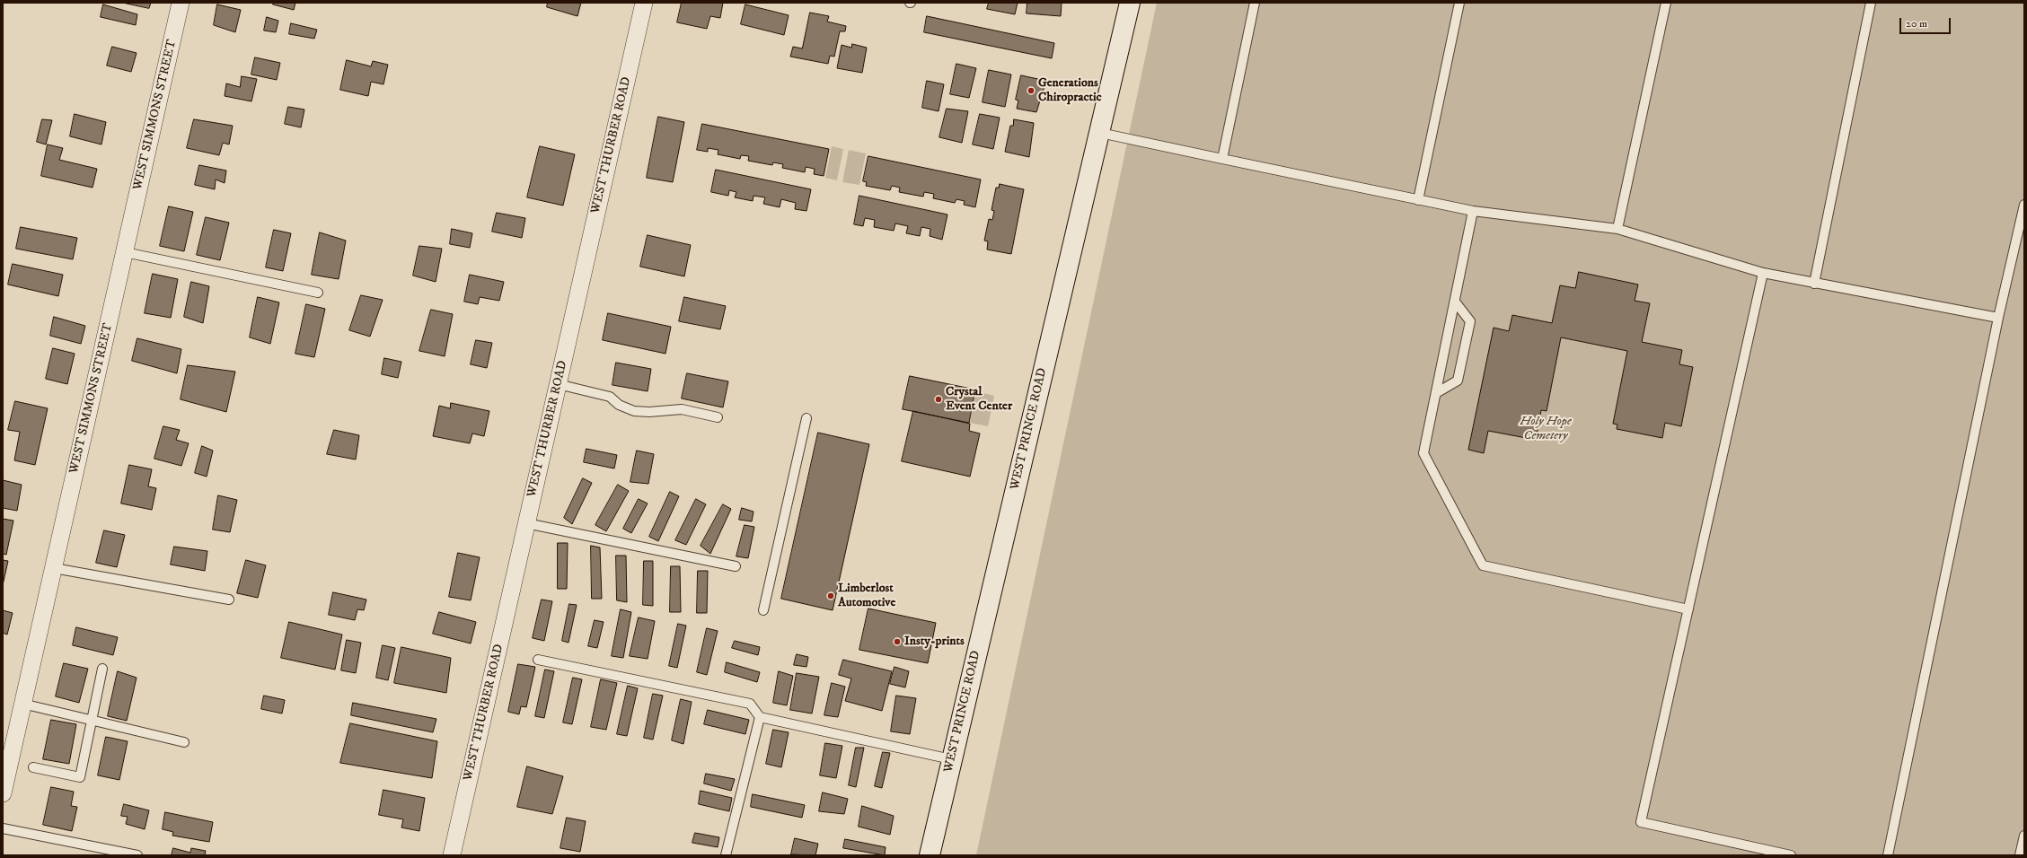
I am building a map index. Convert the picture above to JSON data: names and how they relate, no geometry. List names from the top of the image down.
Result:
{
  "streets": {
    "main road": ["WEST PRINCE ROAD"],
    "street": ["WEST SIMMONS STREET", "WEST THURBER ROAD"]
  },
  "parks": ["Holy Hope Cemetery"],
  "places": [
    "Generations Chiropractic",
    "Crystal Event Center",
    "Limberlost Automotive",
    "Insty-prints"
  ],
  "scale_bar": "20 m"
}
